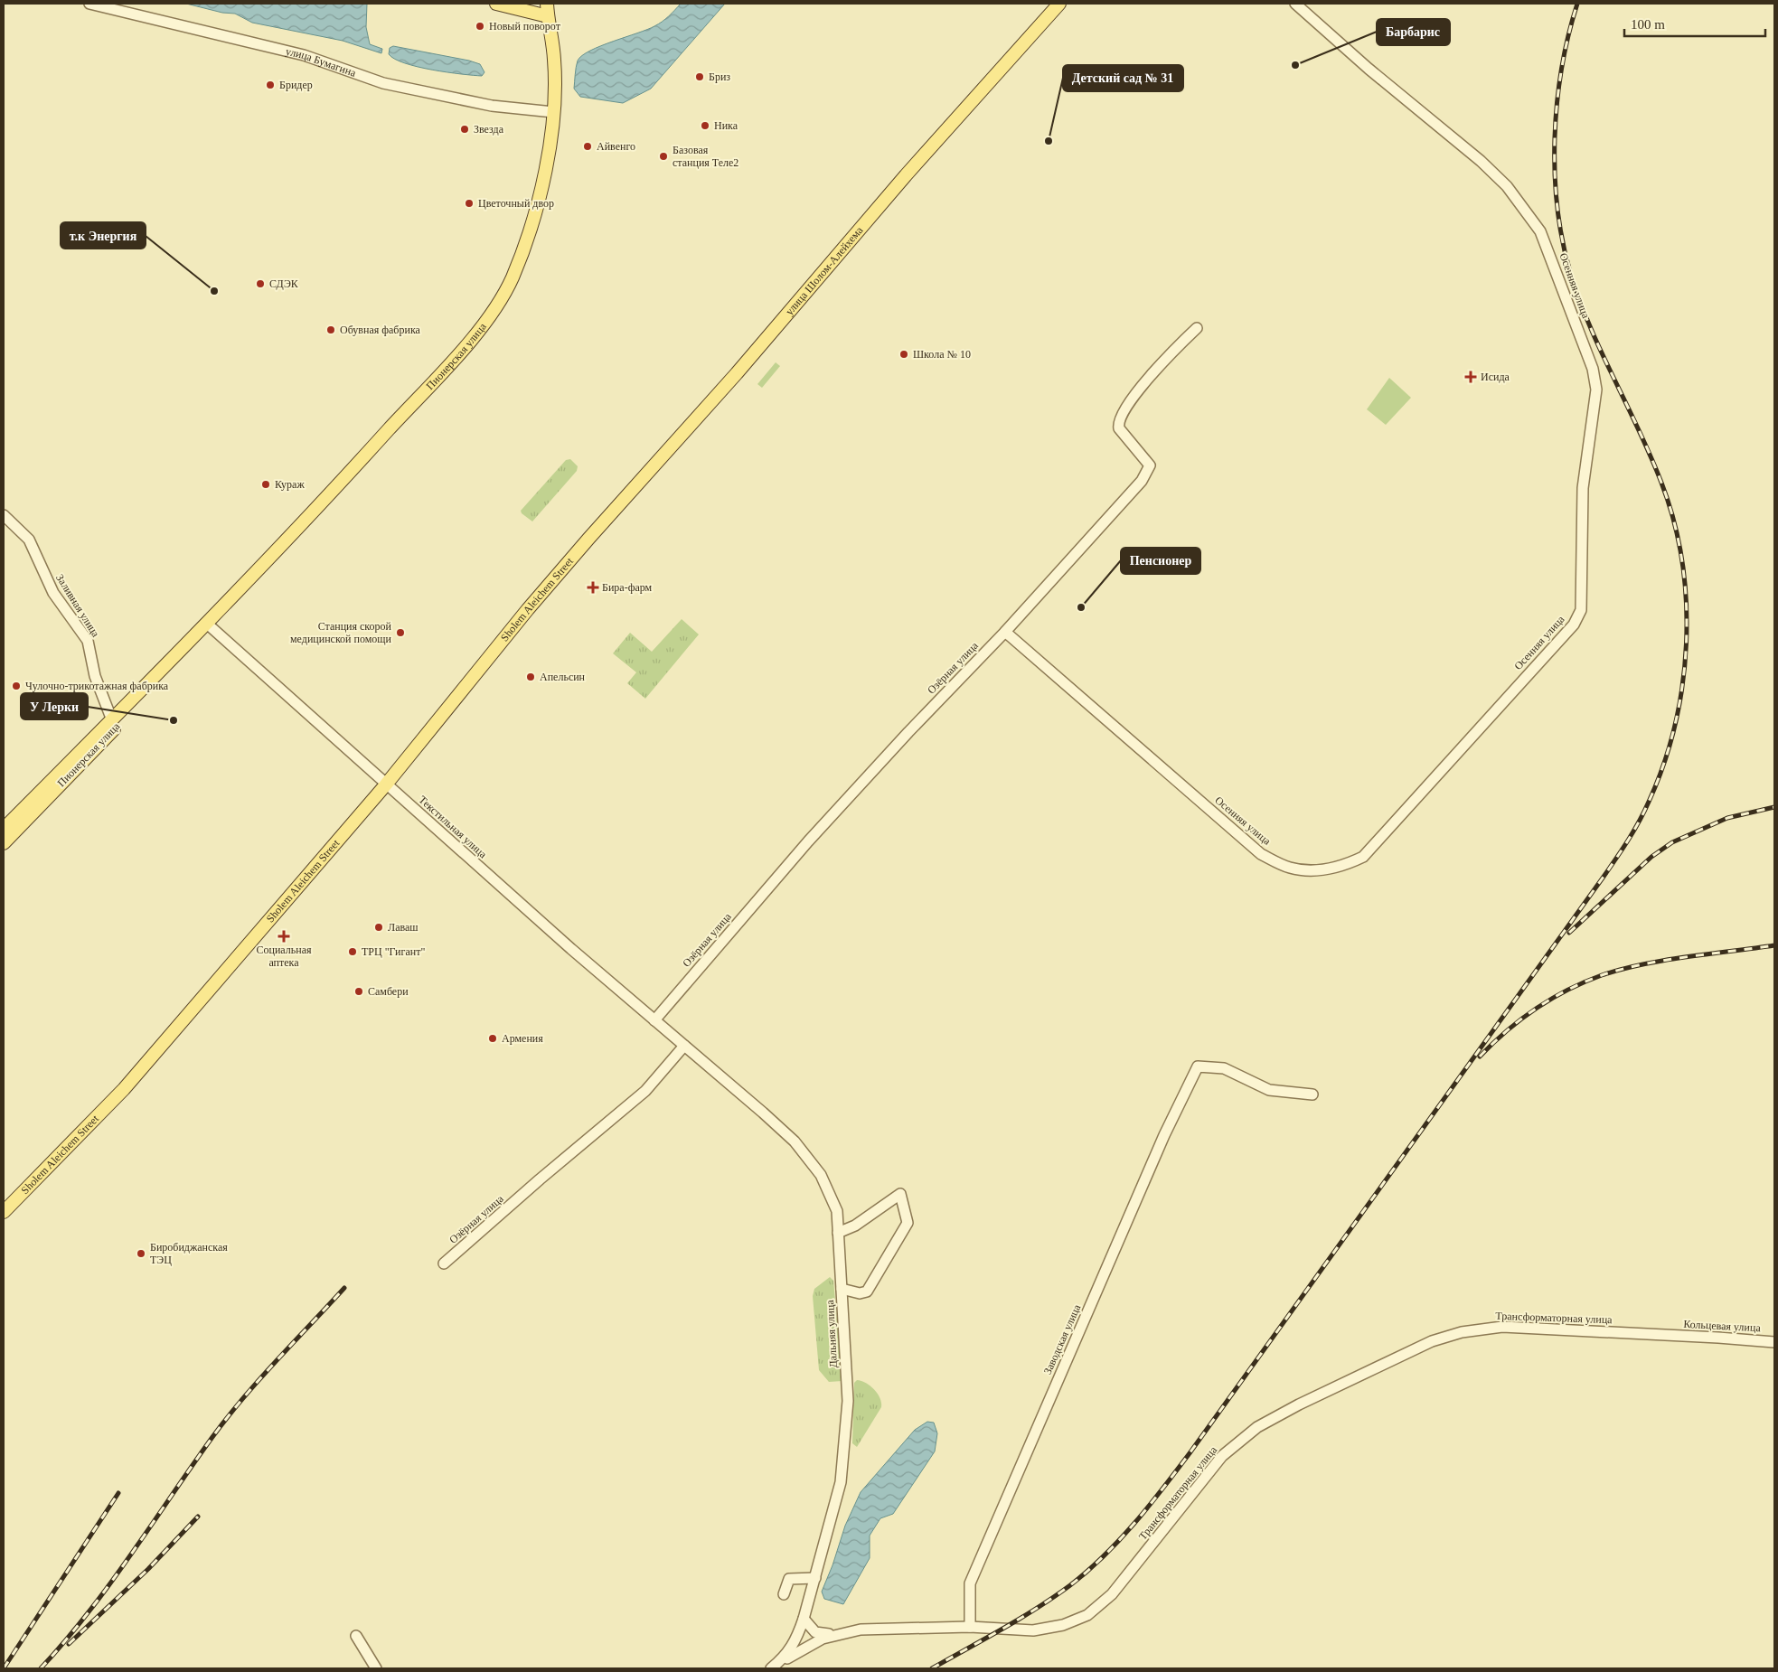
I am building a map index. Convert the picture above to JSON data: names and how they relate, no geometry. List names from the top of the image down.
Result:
{
  "streets": {
    "main road": ["Пионерская улица", "Sholem Aleichem Street"],
    "street": [
      "улица Бумагина",
      "Осенняя улица",
      "Заливная улица",
      "Озёрная улица",
      "Текстильная улица",
      "Трансформаторная улица",
      "Кольцевая улица",
      "Дальняя улица",
      "Заводская улица"
    ]
  },
  "crossings": [
    ["улица Бумагина", "Пионерская улица"],
    ["Осенняя улица", "Озёрная улица"],
    ["Пионерская улица", "Заливная улица"],
    ["Пионерская улица", "Текстильная улица"],
    ["Sholem Aleichem Street", "Текстильная улица"],
    ["Озёрная улица", "Текстильная улица"],
    ["Озёрная улица", "Дальняя улица"],
    ["Текстильная улица", "Дальняя улица"],
    ["Трансформаторная улица", "Кольцевая улица"],
    ["Трансформаторная улица", "Дальняя улица"],
    ["Трансформаторная улица", "Заводская улица"]
  ],
  "places": {
    "other": [
      "Новый поворот",
      "Барбарис",
      "Бриз",
      "Бридер",
      "Ника",
      "Звезда",
      "Детский сад № 31",
      "Айвенго",
      "Базовая станция Теле2",
      "Цветочный двор",
      "СДЭК",
      "т.к Энергия",
      "Обувная фабрика",
      "Школа № 10",
      "Кураж",
      "Пенсионер",
      "Станция скорой медицинской помощи",
      "Апельсин",
      "Чулочно-трикотажная фабрика",
      "У Лерки",
      "Лаваш",
      "ТРЦ \"Гигант\"",
      "Самбери",
      "Армения",
      "Биробиджанская ТЭЦ"
    ],
    "health": ["Исида", "Бира-фарм", "Социальная аптека"]
  },
  "scale_bar": "100 m"
}
